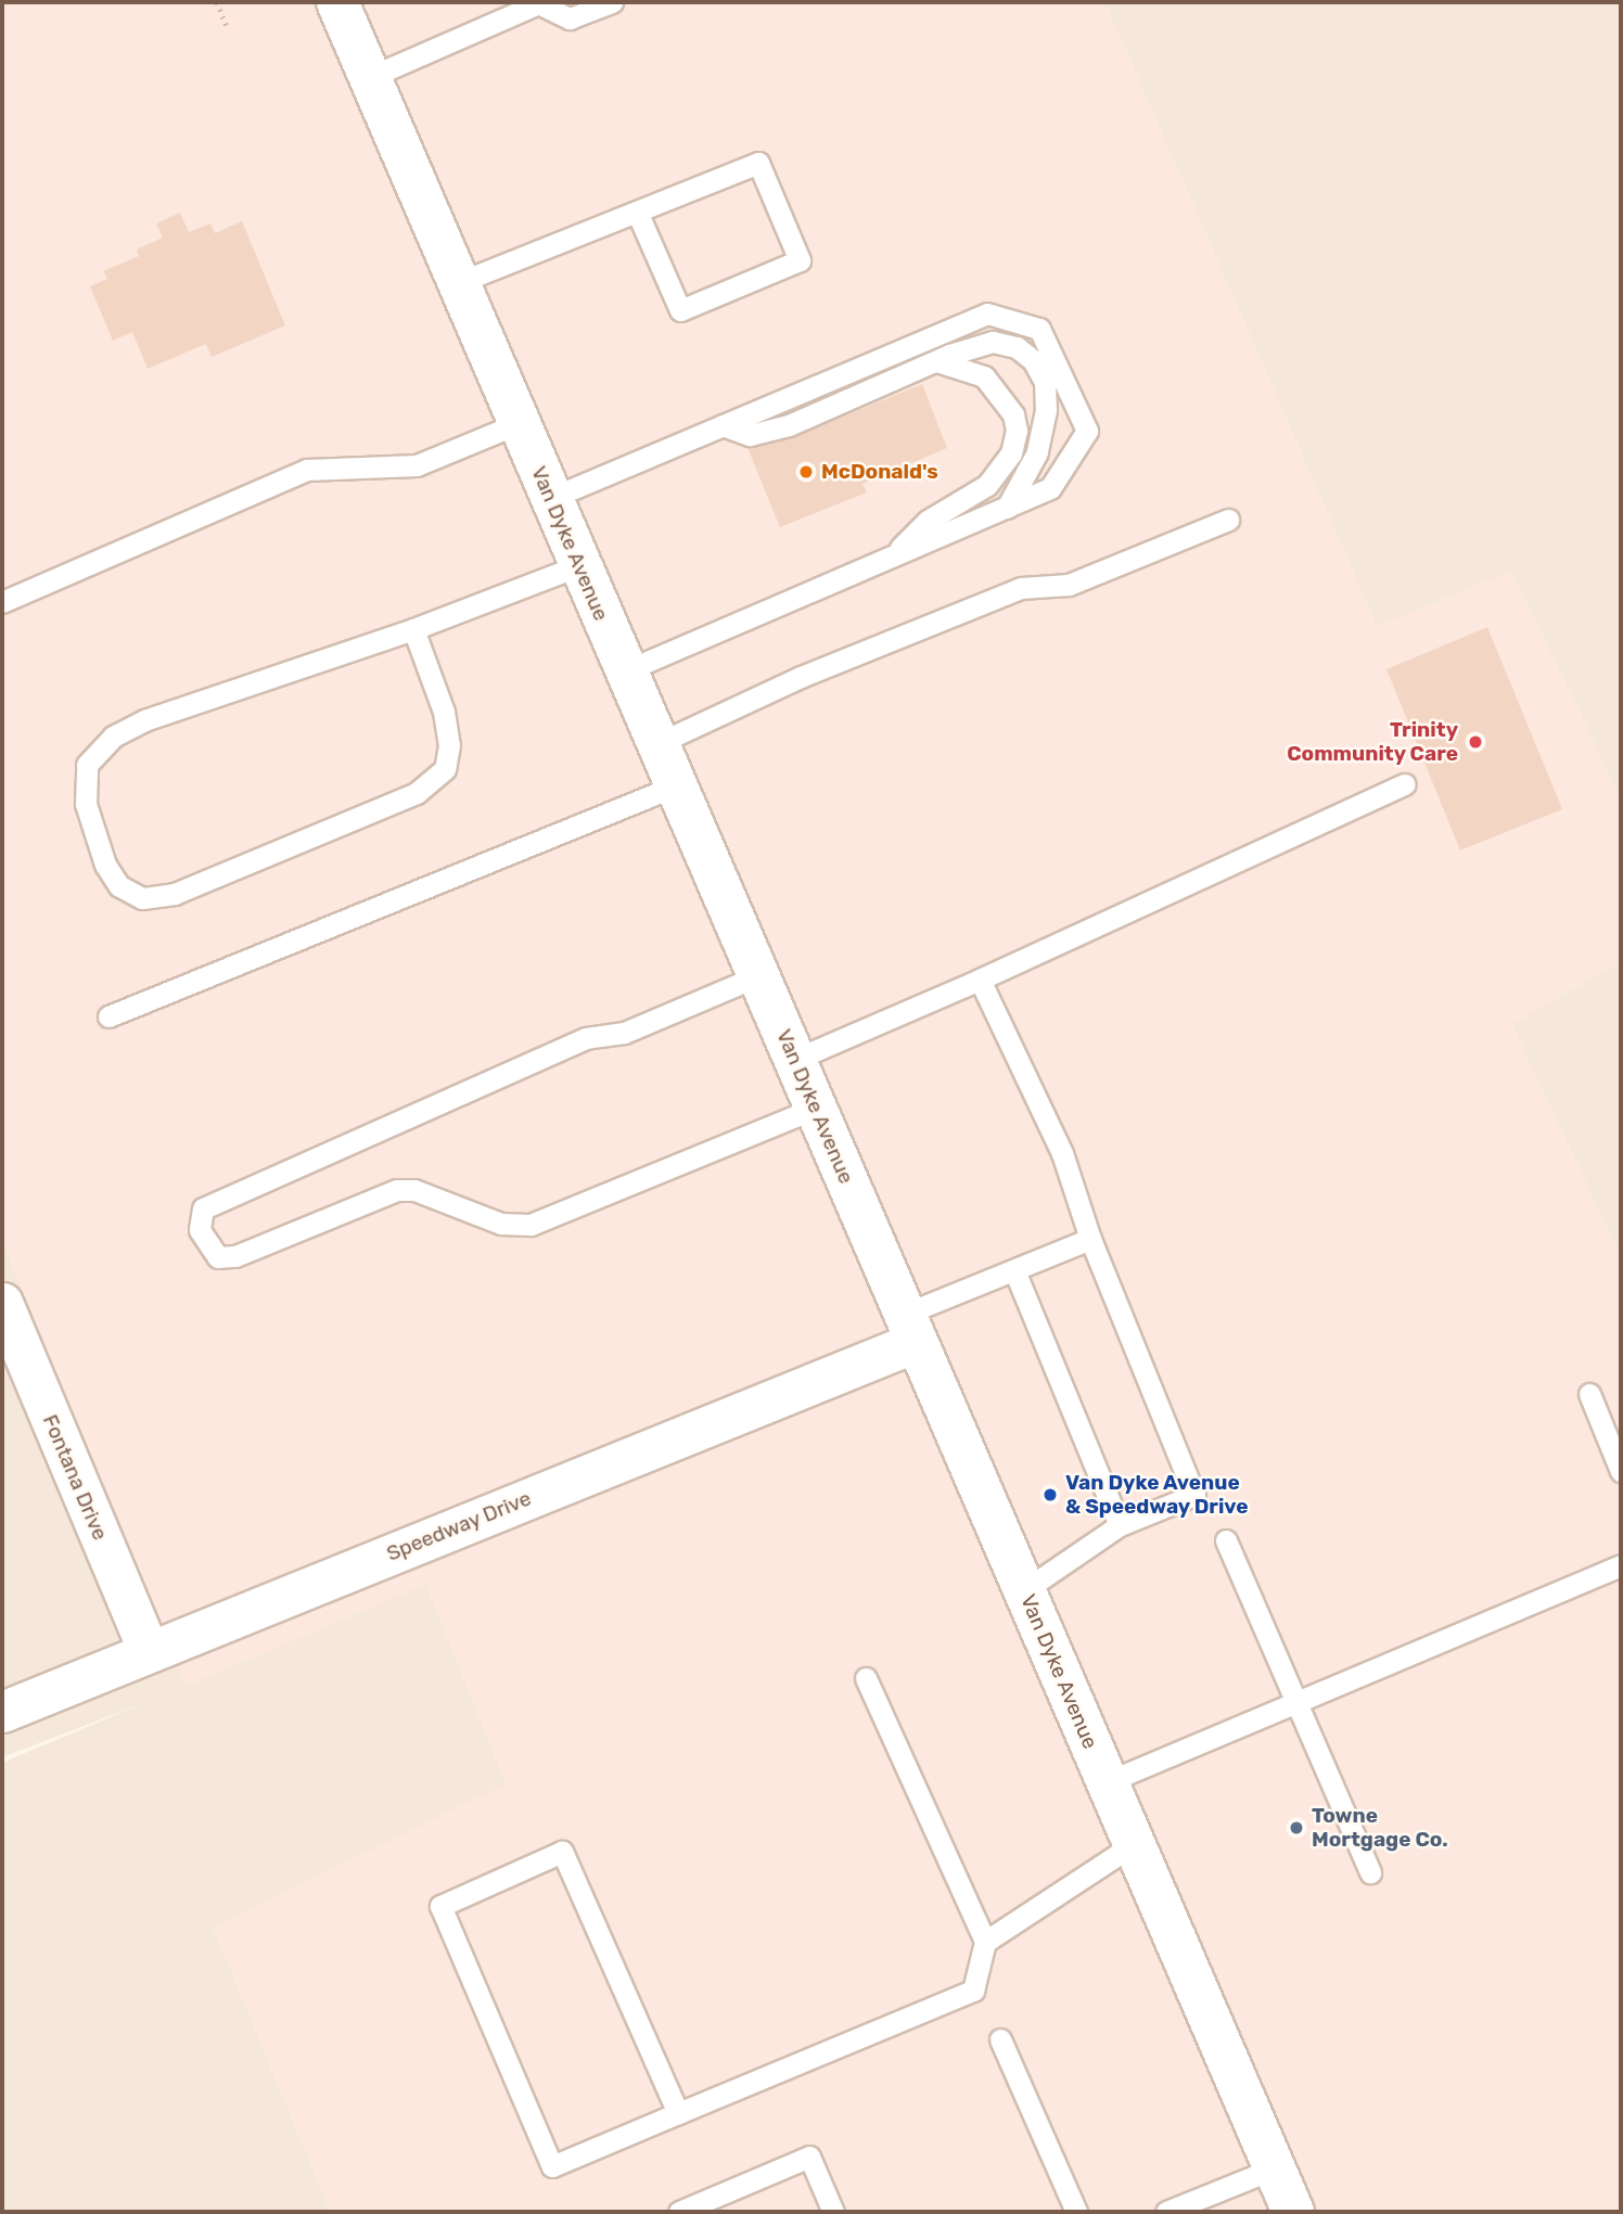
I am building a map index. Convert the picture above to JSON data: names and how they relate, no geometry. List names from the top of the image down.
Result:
{
  "streets": {
    "main road": ["Van Dyke Avenue"],
    "street": ["Fontana Drive", "Speedway Drive"]
  },
  "crossings": [
    ["Van Dyke Avenue", "Speedway Drive"],
    ["Fontana Drive", "Speedway Drive"]
  ],
  "places": [
    "McDonald's",
    "Trinity Community Care",
    "Van Dyke Avenue & Speedway Drive",
    "Towne Mortgage Co."
  ]
}
